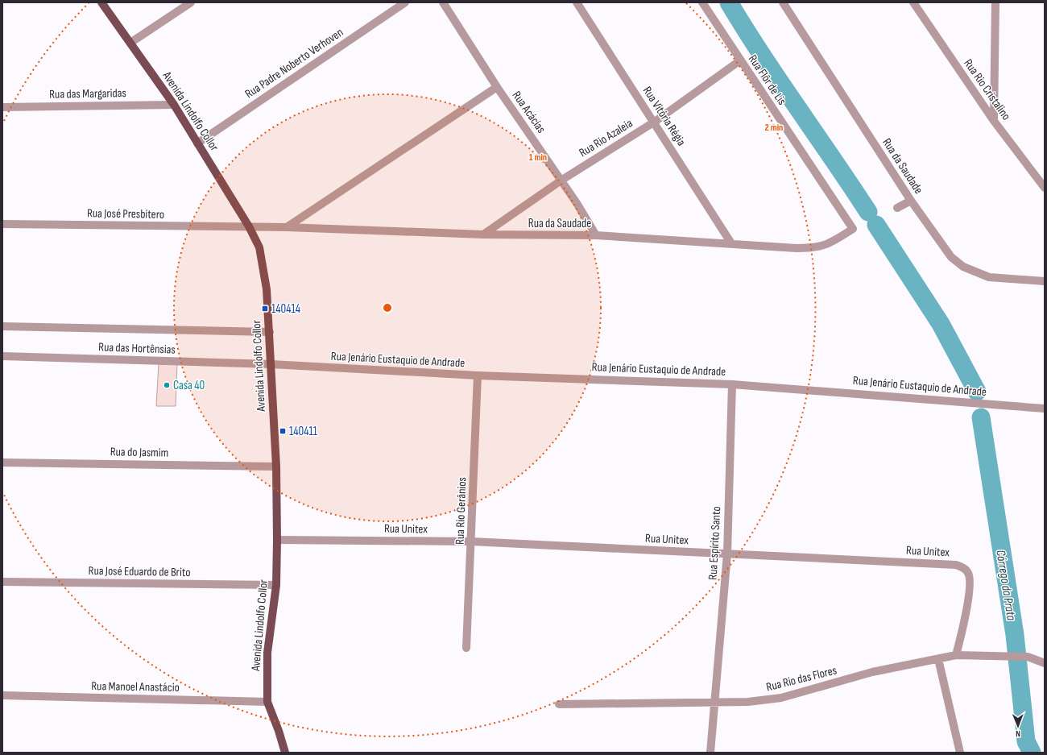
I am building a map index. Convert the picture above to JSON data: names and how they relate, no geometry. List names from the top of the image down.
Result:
{
  "streets": {
    "main road": ["Avenida Lindolfo Collor"],
    "street": [
      "Rua Padre Noberto Verhoven",
      "Rua Flôr de Lis",
      "Rua Rio Cristalino",
      "Rua das Margaridas",
      "Rua Acácias",
      "Rua Vitória Régia",
      "Rua Rio Azaleia",
      "Rua da Saudade",
      "Rua José Presbítero",
      "Rua das Hortênsias",
      "Rua Jenário Eustaquio de Andrade",
      "Rua do Jasmim",
      "Rua Rio Gerânios",
      "Rua Unitex",
      "Rua Espírito Santo",
      "Rua José Eduardo de Brito",
      "Rua Rio das Flores",
      "Rua Manoel Anastácio"
    ]
  },
  "crossings": [
    ["Rua Padre Noberto Verhoven", "Avenida Lindolfo Collor"],
    ["Rua Flôr de Lis", "Rua Rio Azaleia"],
    ["Rua Flôr de Lis", "Rua da Saudade"],
    ["Rua das Margaridas", "Avenida Lindolfo Collor"],
    ["Avenida Lindolfo Collor", "Rua da Saudade"],
    ["Avenida Lindolfo Collor", "Rua José Presbítero"],
    ["Avenida Lindolfo Collor", "Rua das Hortênsias"],
    ["Avenida Lindolfo Collor", "Rua Jenário Eustaquio de Andrade"],
    ["Avenida Lindolfo Collor", "Rua do Jasmim"],
    ["Avenida Lindolfo Collor", "Rua Unitex"],
    ["Avenida Lindolfo Collor", "Rua José Eduardo de Brito"],
    ["Avenida Lindolfo Collor", "Rua Manoel Anastácio"],
    ["Rua Acácias", "Rua Rio Azaleia"],
    ["Rua Acácias", "Rua da Saudade"],
    ["Rua Vitória Régia", "Rua Rio Azaleia"],
    ["Rua Vitória Régia", "Rua da Saudade"],
    ["Rua Rio Azaleia", "Rua da Saudade"],
    ["Rua da Saudade", "Rua José Presbítero"],
    ["Rua das Hortênsias", "Rua Jenário Eustaquio de Andrade"],
    ["Rua Jenário Eustaquio de Andrade", "Rua Rio Gerânios"],
    ["Rua Jenário Eustaquio de Andrade", "Rua Espírito Santo"],
    ["Rua Rio Gerânios", "Rua Unitex"],
    ["Rua Unitex", "Rua Espírito Santo"],
    ["Rua Unitex", "Rua Rio das Flores"],
    ["Rua Espírito Santo", "Rua Rio das Flores"]
  ],
  "water": ["Córrego da Prata"],
  "places": {
    "transit": ["140414", "140411"],
    "other": ["Casa 40"]
  },
  "north": "bottom",
  "rings": ["2 min", "1 min"]
}
